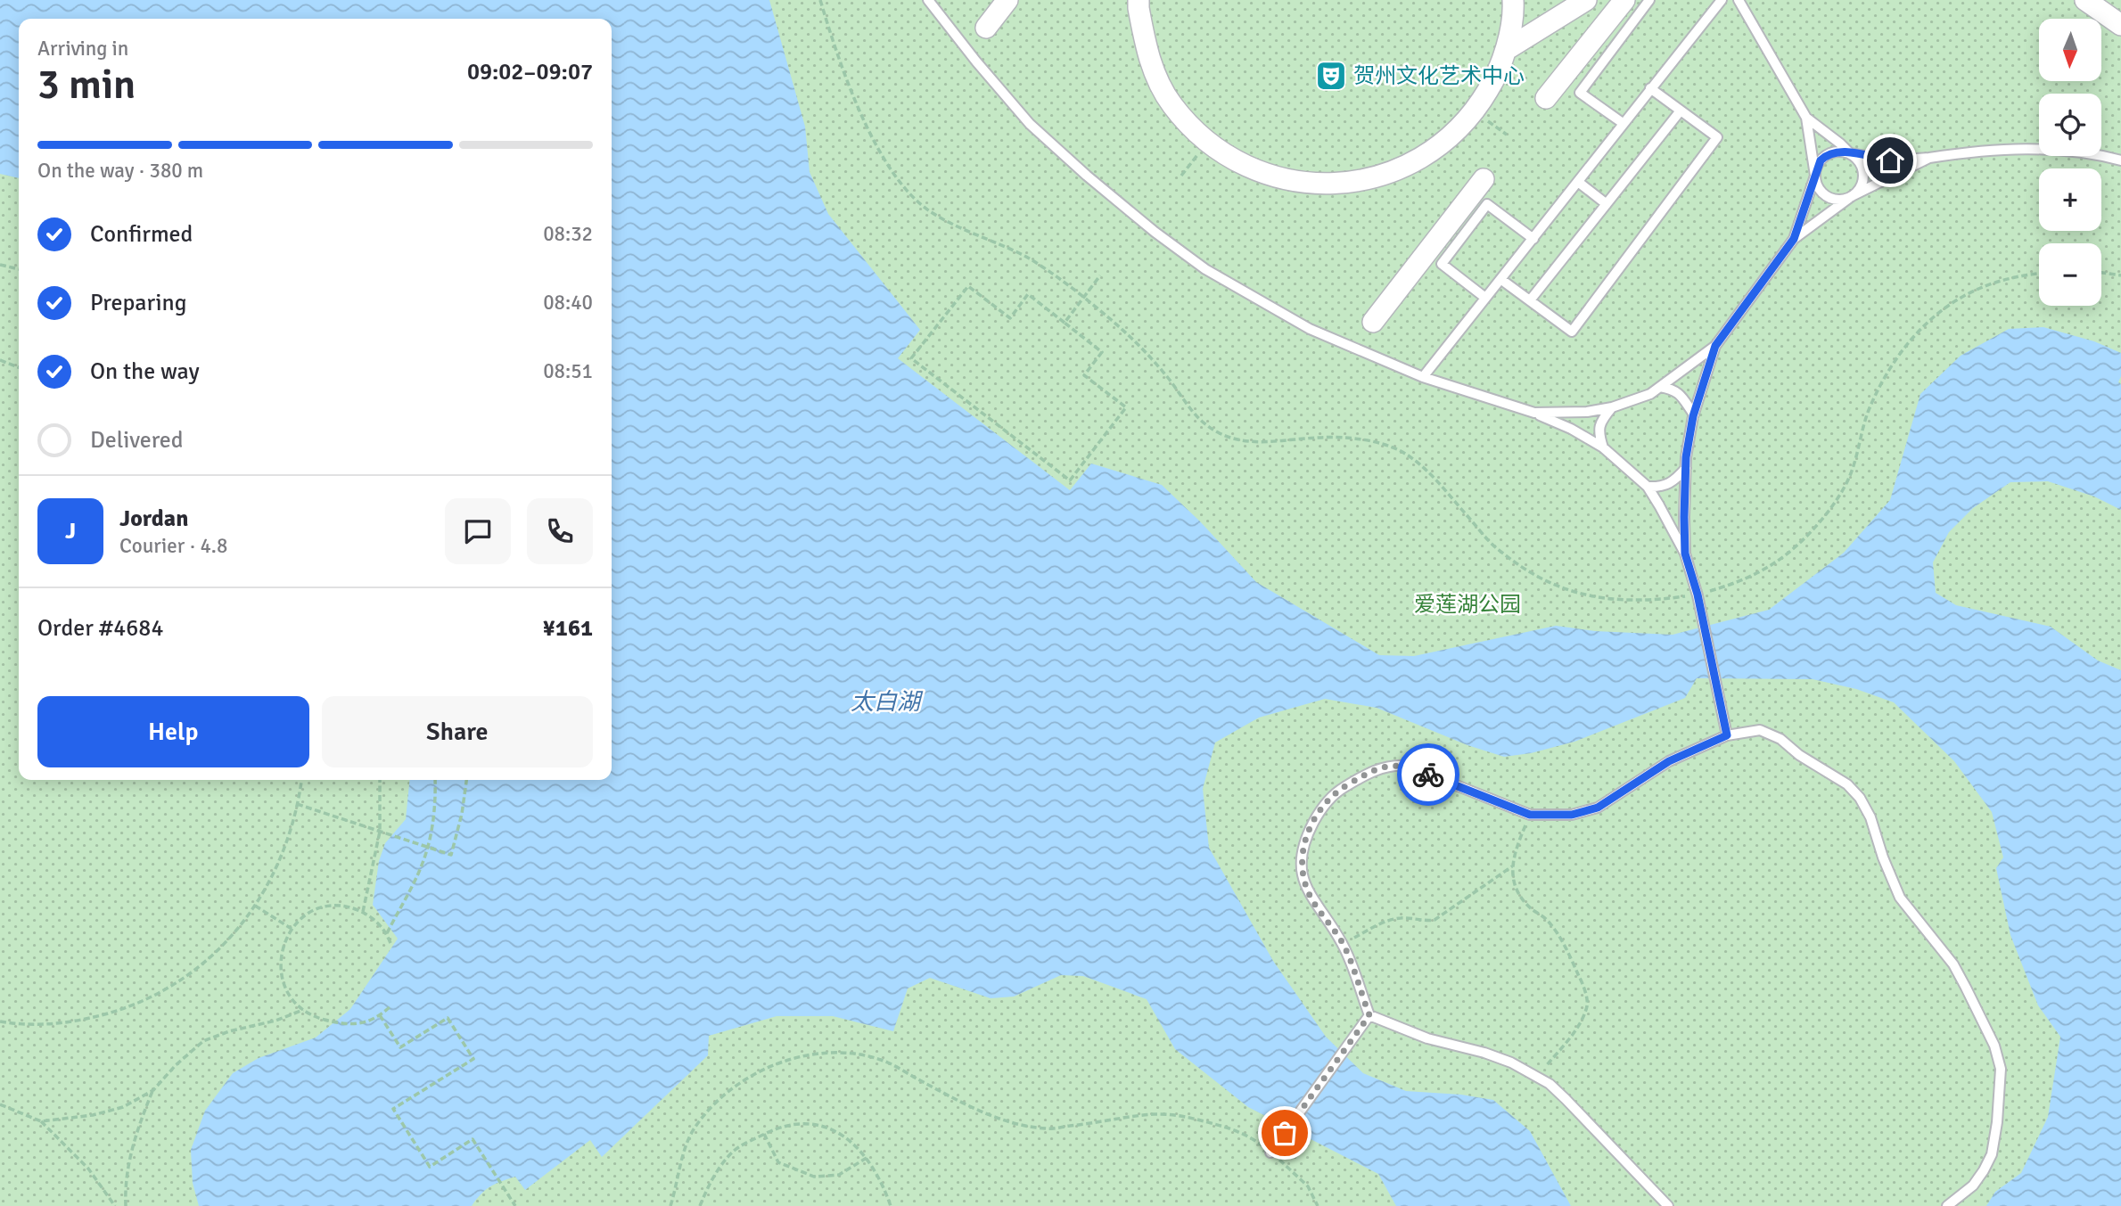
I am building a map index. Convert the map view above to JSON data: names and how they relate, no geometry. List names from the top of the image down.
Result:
{
  "water": ["太白湖"],
  "parks": ["爱莲湖公园"],
  "places": {
    "theatre": ["贺州文化艺术中心"]
  },
  "north": "bottom",
  "page": {
    "map_buttons": ["+", "−"],
    "heading": ["3 min", "Arriving in", "09:02–09:07"],
    "panel": [
      "Jordan",
      "Courier · 4.8",
      "Order #4684",
      "¥161"
    ],
    "bar": "On the way · 380 m",
    "list": [
      ["Confirmed", "08:32"],
      ["Preparing", "08:40"],
      ["On the way", "08:51"],
      "Delivered"
    ],
    "round": "J",
    "buttons": ["Help", "Share"]
  }
}
